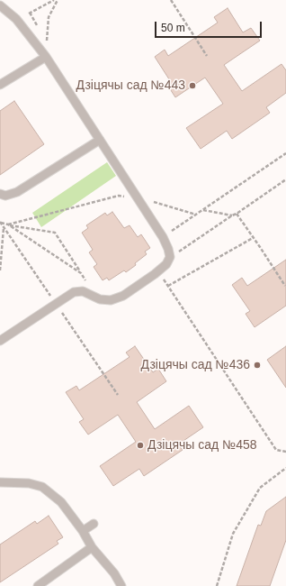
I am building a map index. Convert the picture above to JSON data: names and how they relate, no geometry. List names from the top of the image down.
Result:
{
  "places": ["Дзіцячы сад №443", "Дзіцячы сад №436", "Дзіцячы сад №458"],
  "scale_bar": "50 m"
}
